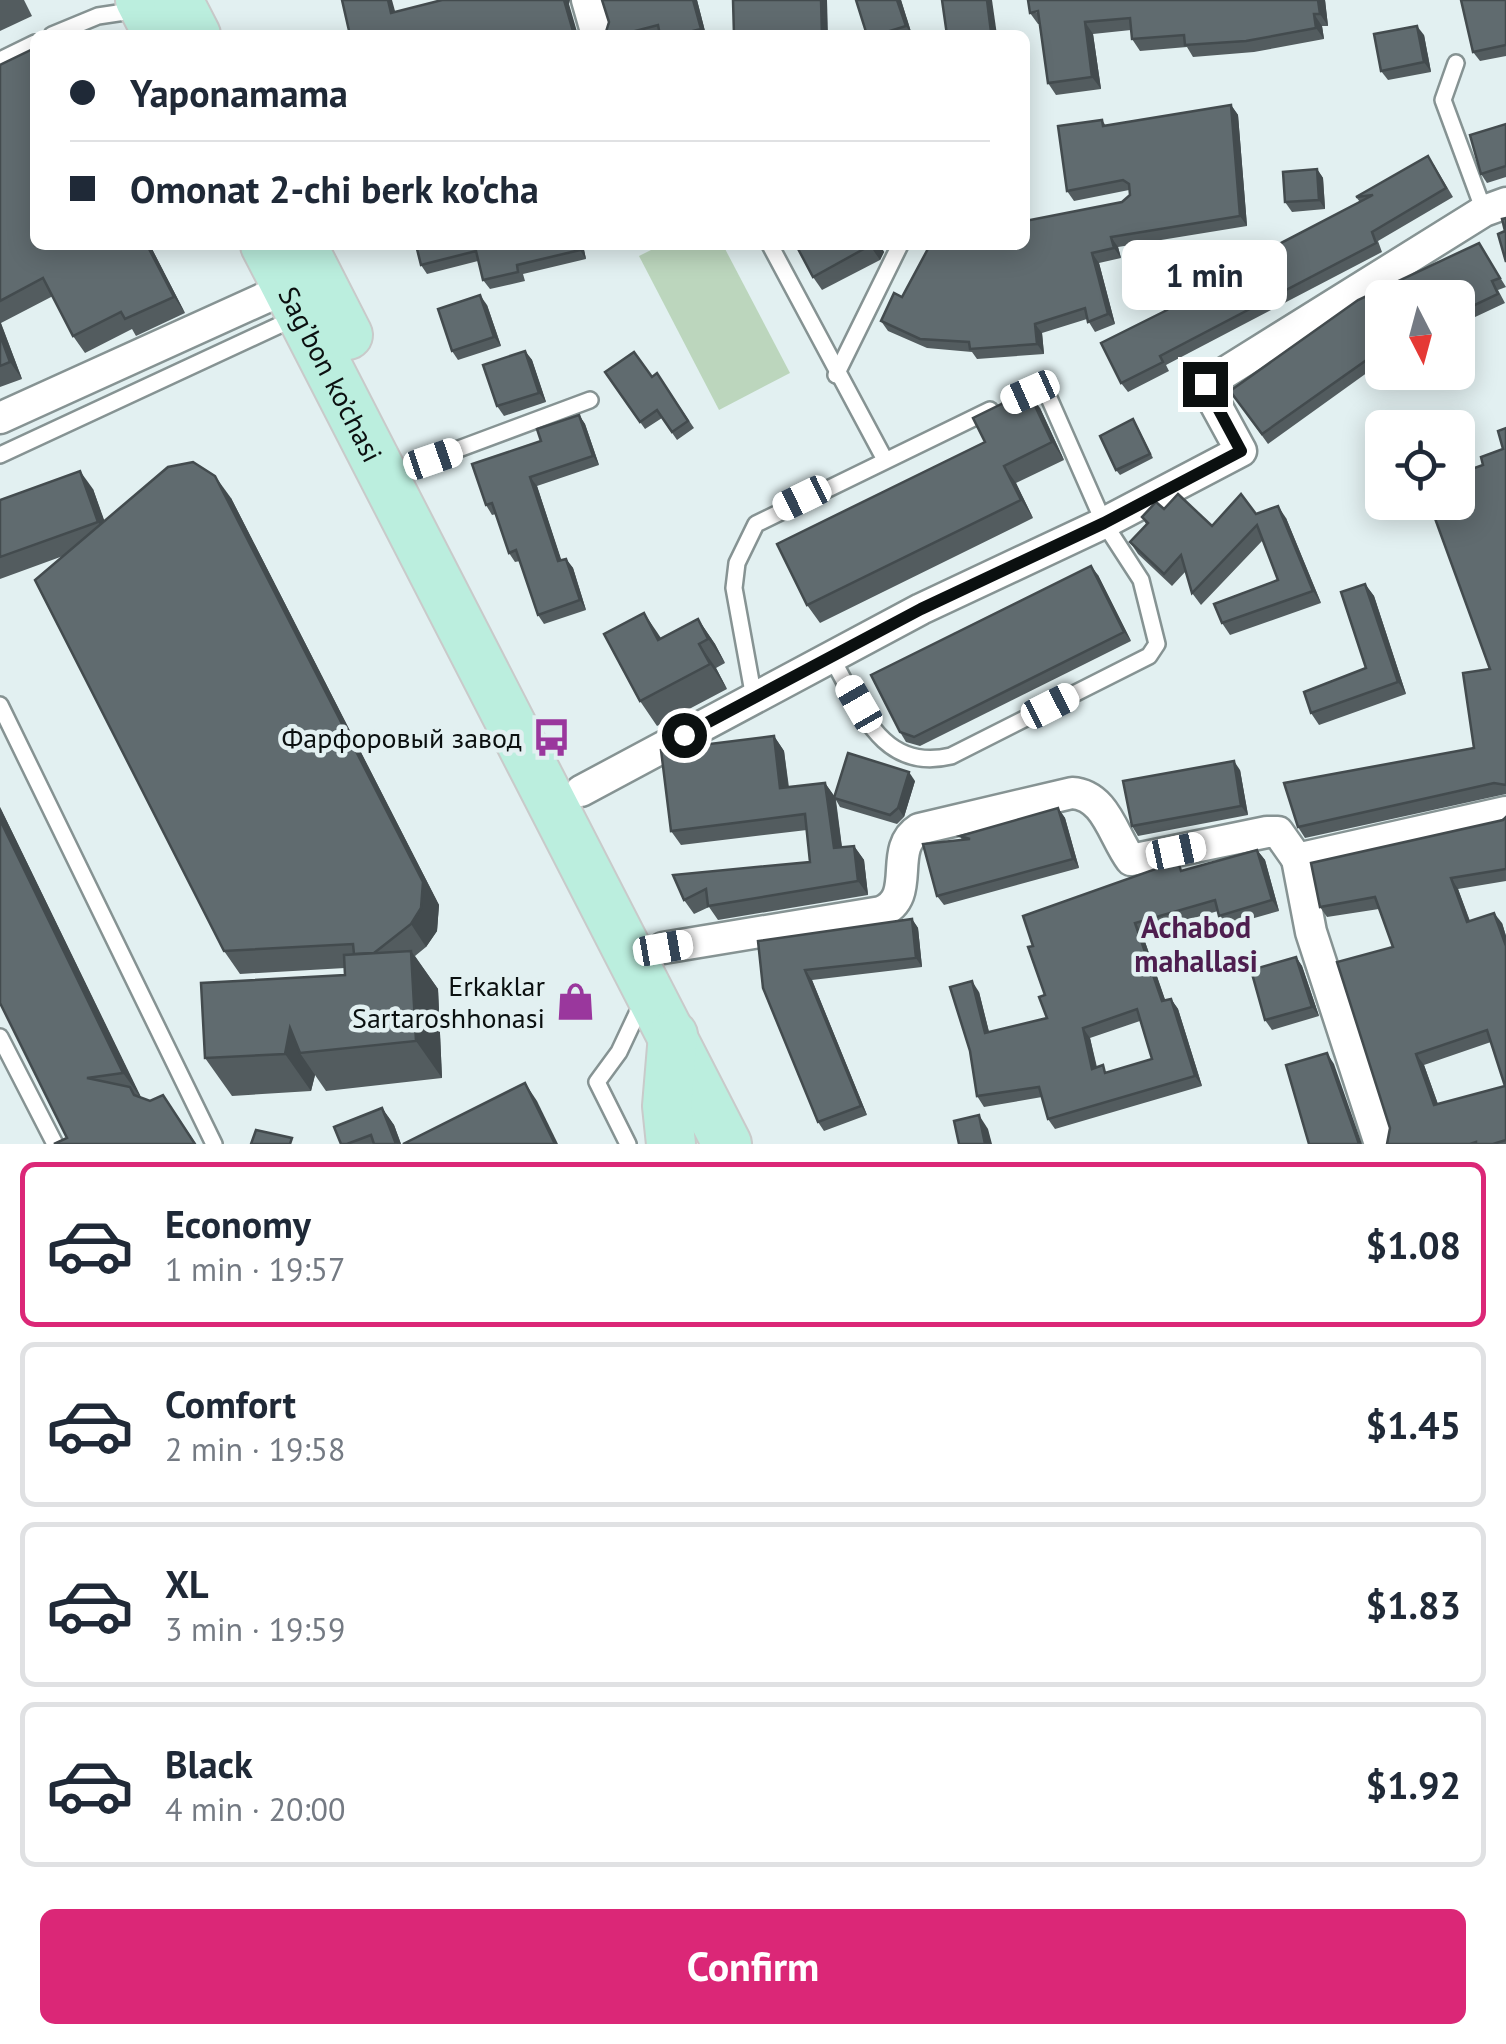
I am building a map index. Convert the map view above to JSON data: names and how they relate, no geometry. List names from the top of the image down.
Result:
{
  "streets": {
    "main road": ["Sag’bon ko’chasi"]
  },
  "districts": ["Achabod mahallasi"],
  "places": {
    "bus stop": ["Фарфоровый завод"],
    "shop": ["Erkaklar Sartaroshhonasi"]
  },
  "north": "bottom",
  "page": {
    "banner": ["Yaponamama", "Omonat 2-chi berk ko'cha"],
    "bubble": "1 min",
    "list": [
      {
        "name": "Economy",
        "note": "1 min · 19:57",
        "value": "$1.08"
      },
      {
        "name": "Comfort",
        "note": "2 min · 19:58",
        "value": "$1.45"
      },
      {
        "name": "XL",
        "note": "3 min · 19:59",
        "value": "$1.83"
      },
      {
        "name": "Black",
        "note": "4 min · 20:00",
        "value": "$1.92"
      }
    ],
    "buttons": "Confirm"
  }
}
